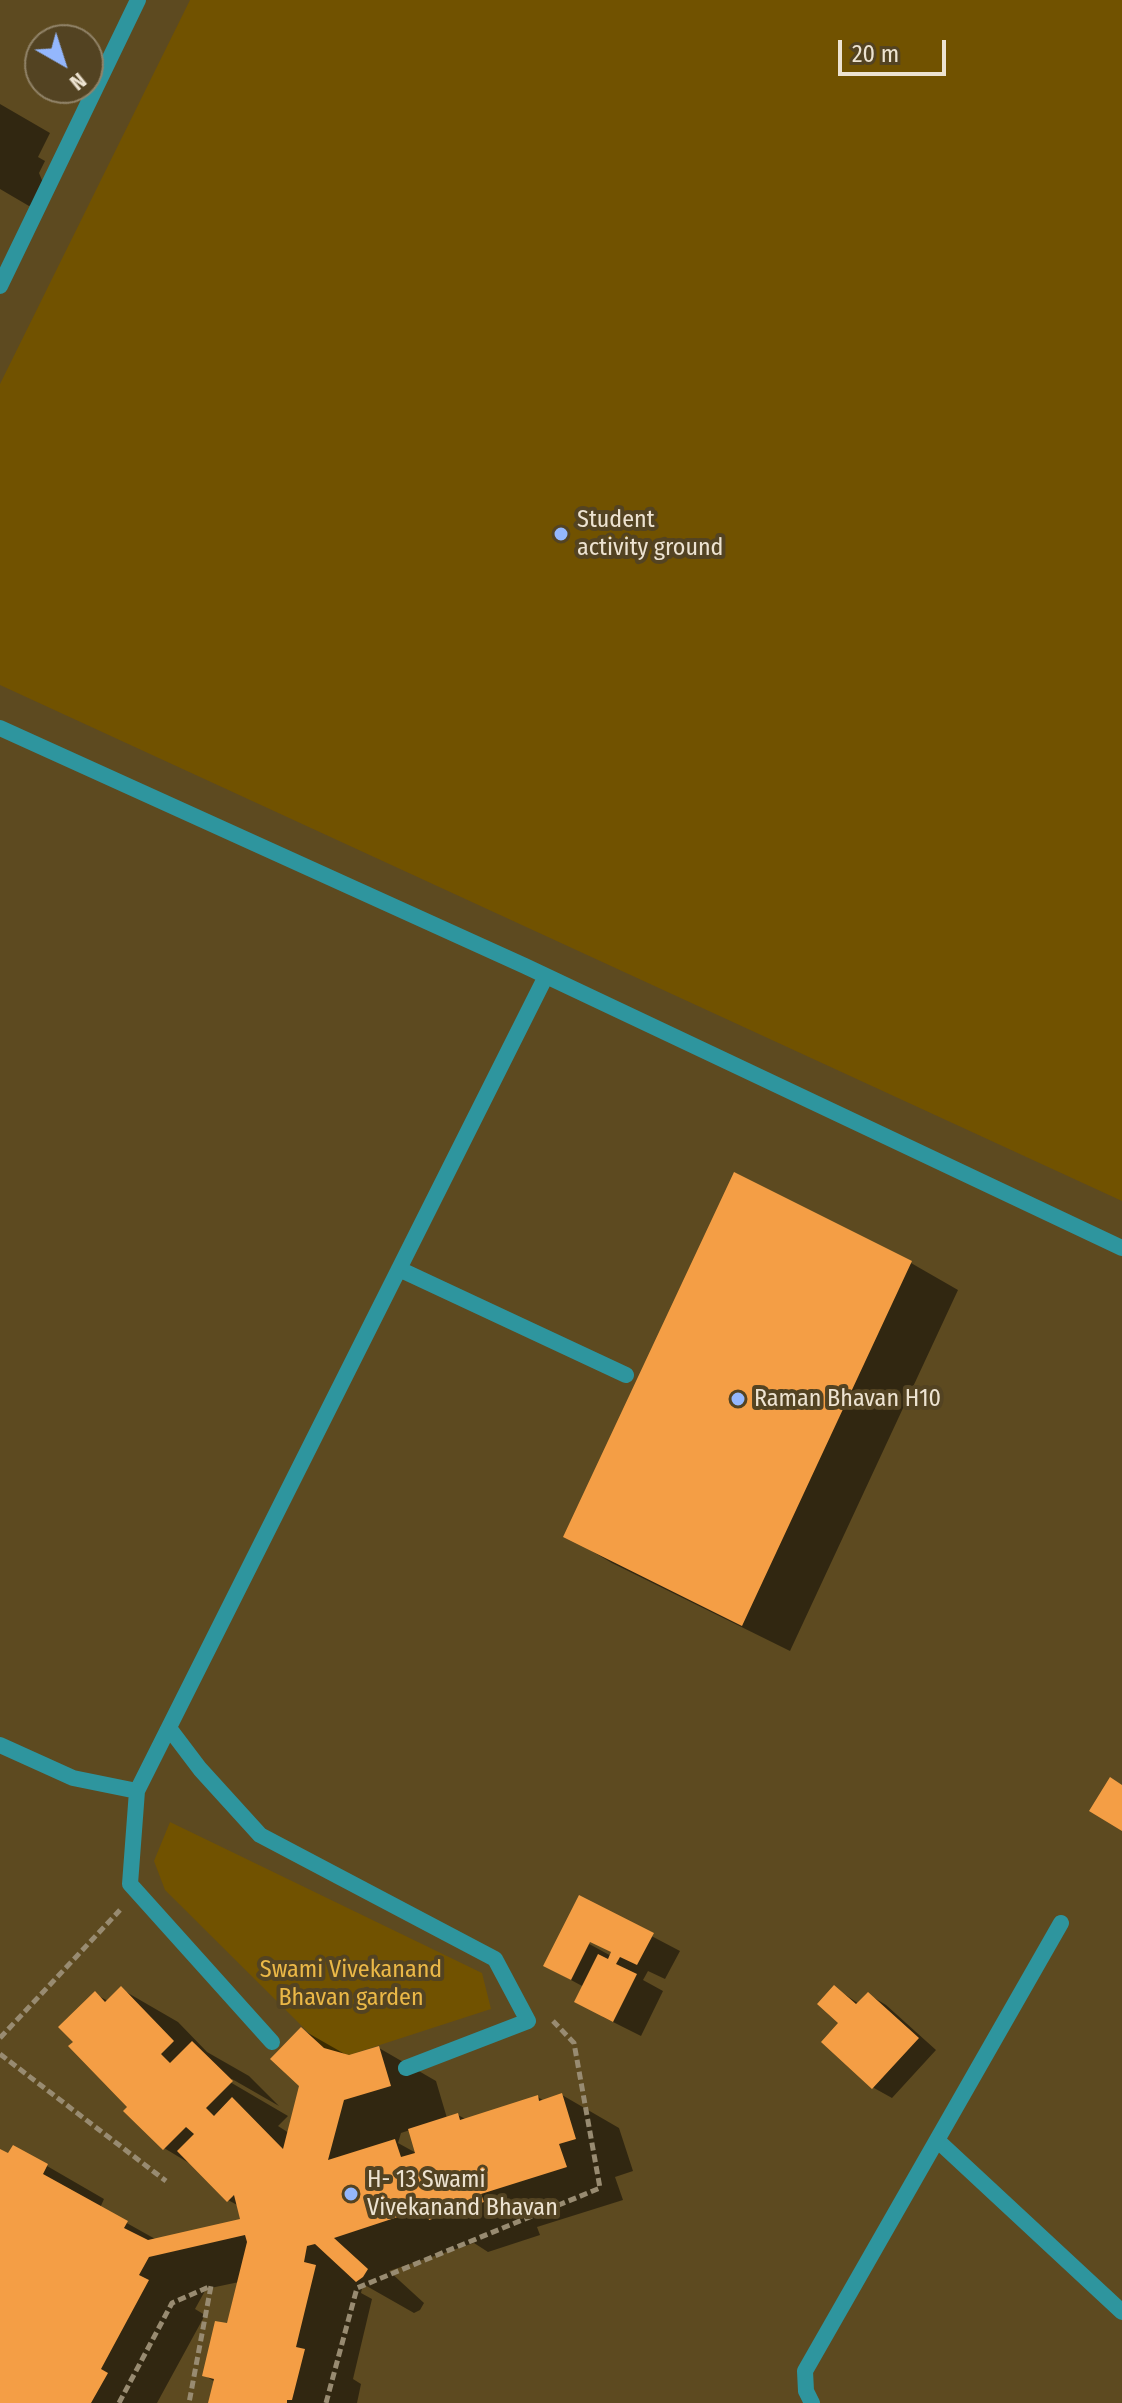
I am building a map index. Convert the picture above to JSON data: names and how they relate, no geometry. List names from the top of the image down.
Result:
{
  "parks": ["Swami Vivekanand Bhavan garden"],
  "places": ["Student activity ground", "Raman Bhavan H10", "H- 13 Swami Vivekanand Bhavan"],
  "scale_bar": "20 m",
  "north": "bottom right"
}
